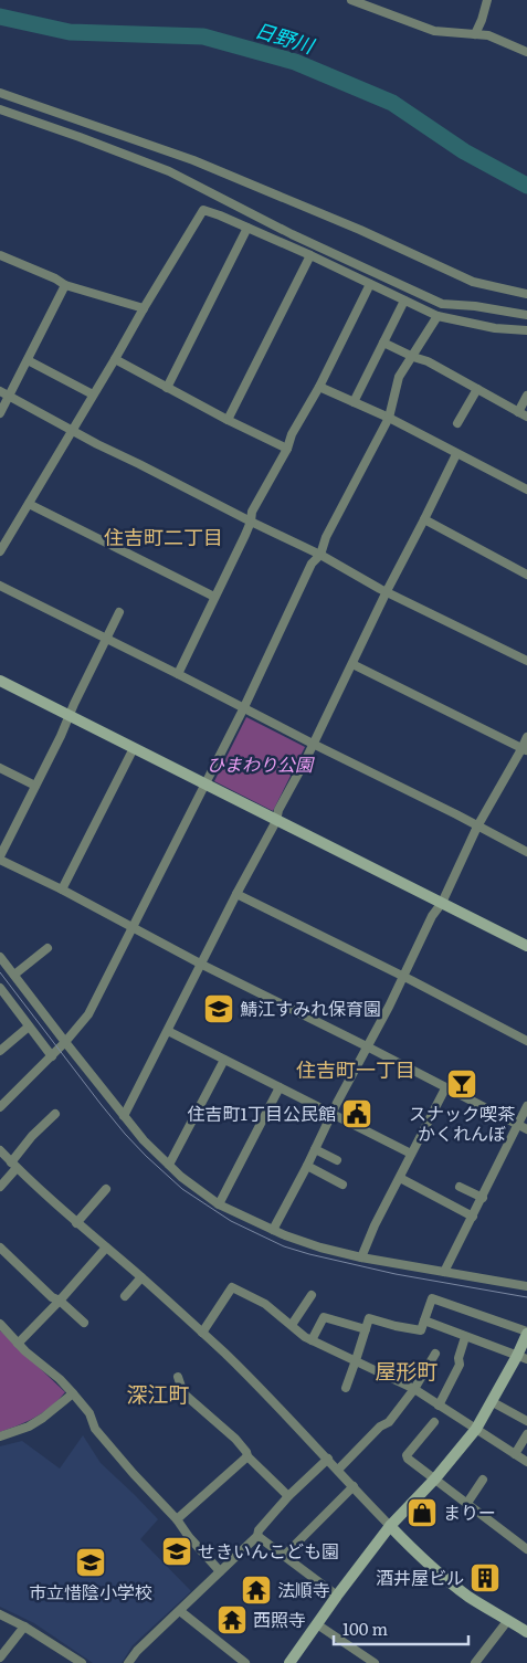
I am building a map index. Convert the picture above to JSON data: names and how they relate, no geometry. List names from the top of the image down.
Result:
{
  "districts": [
    "住吉町二丁目",
    "住吉町一丁目",
    "屋形町",
    "深江町"
  ],
  "water": ["日野川"],
  "parks": ["ひまわり公園"],
  "places": {
    "school or university": ["鯖江すみれ保育園", "せきいんこども園", "市立惜陰小学校"],
    "bar": ["スナック喫茶 かくれんぼ"],
    "public building": ["住吉町1丁目公民館"],
    "shop": ["まりー"],
    "building": ["酒井屋ビル"],
    "temple": ["法順寺", "西照寺"]
  },
  "scale_bar": "100 m"
}
